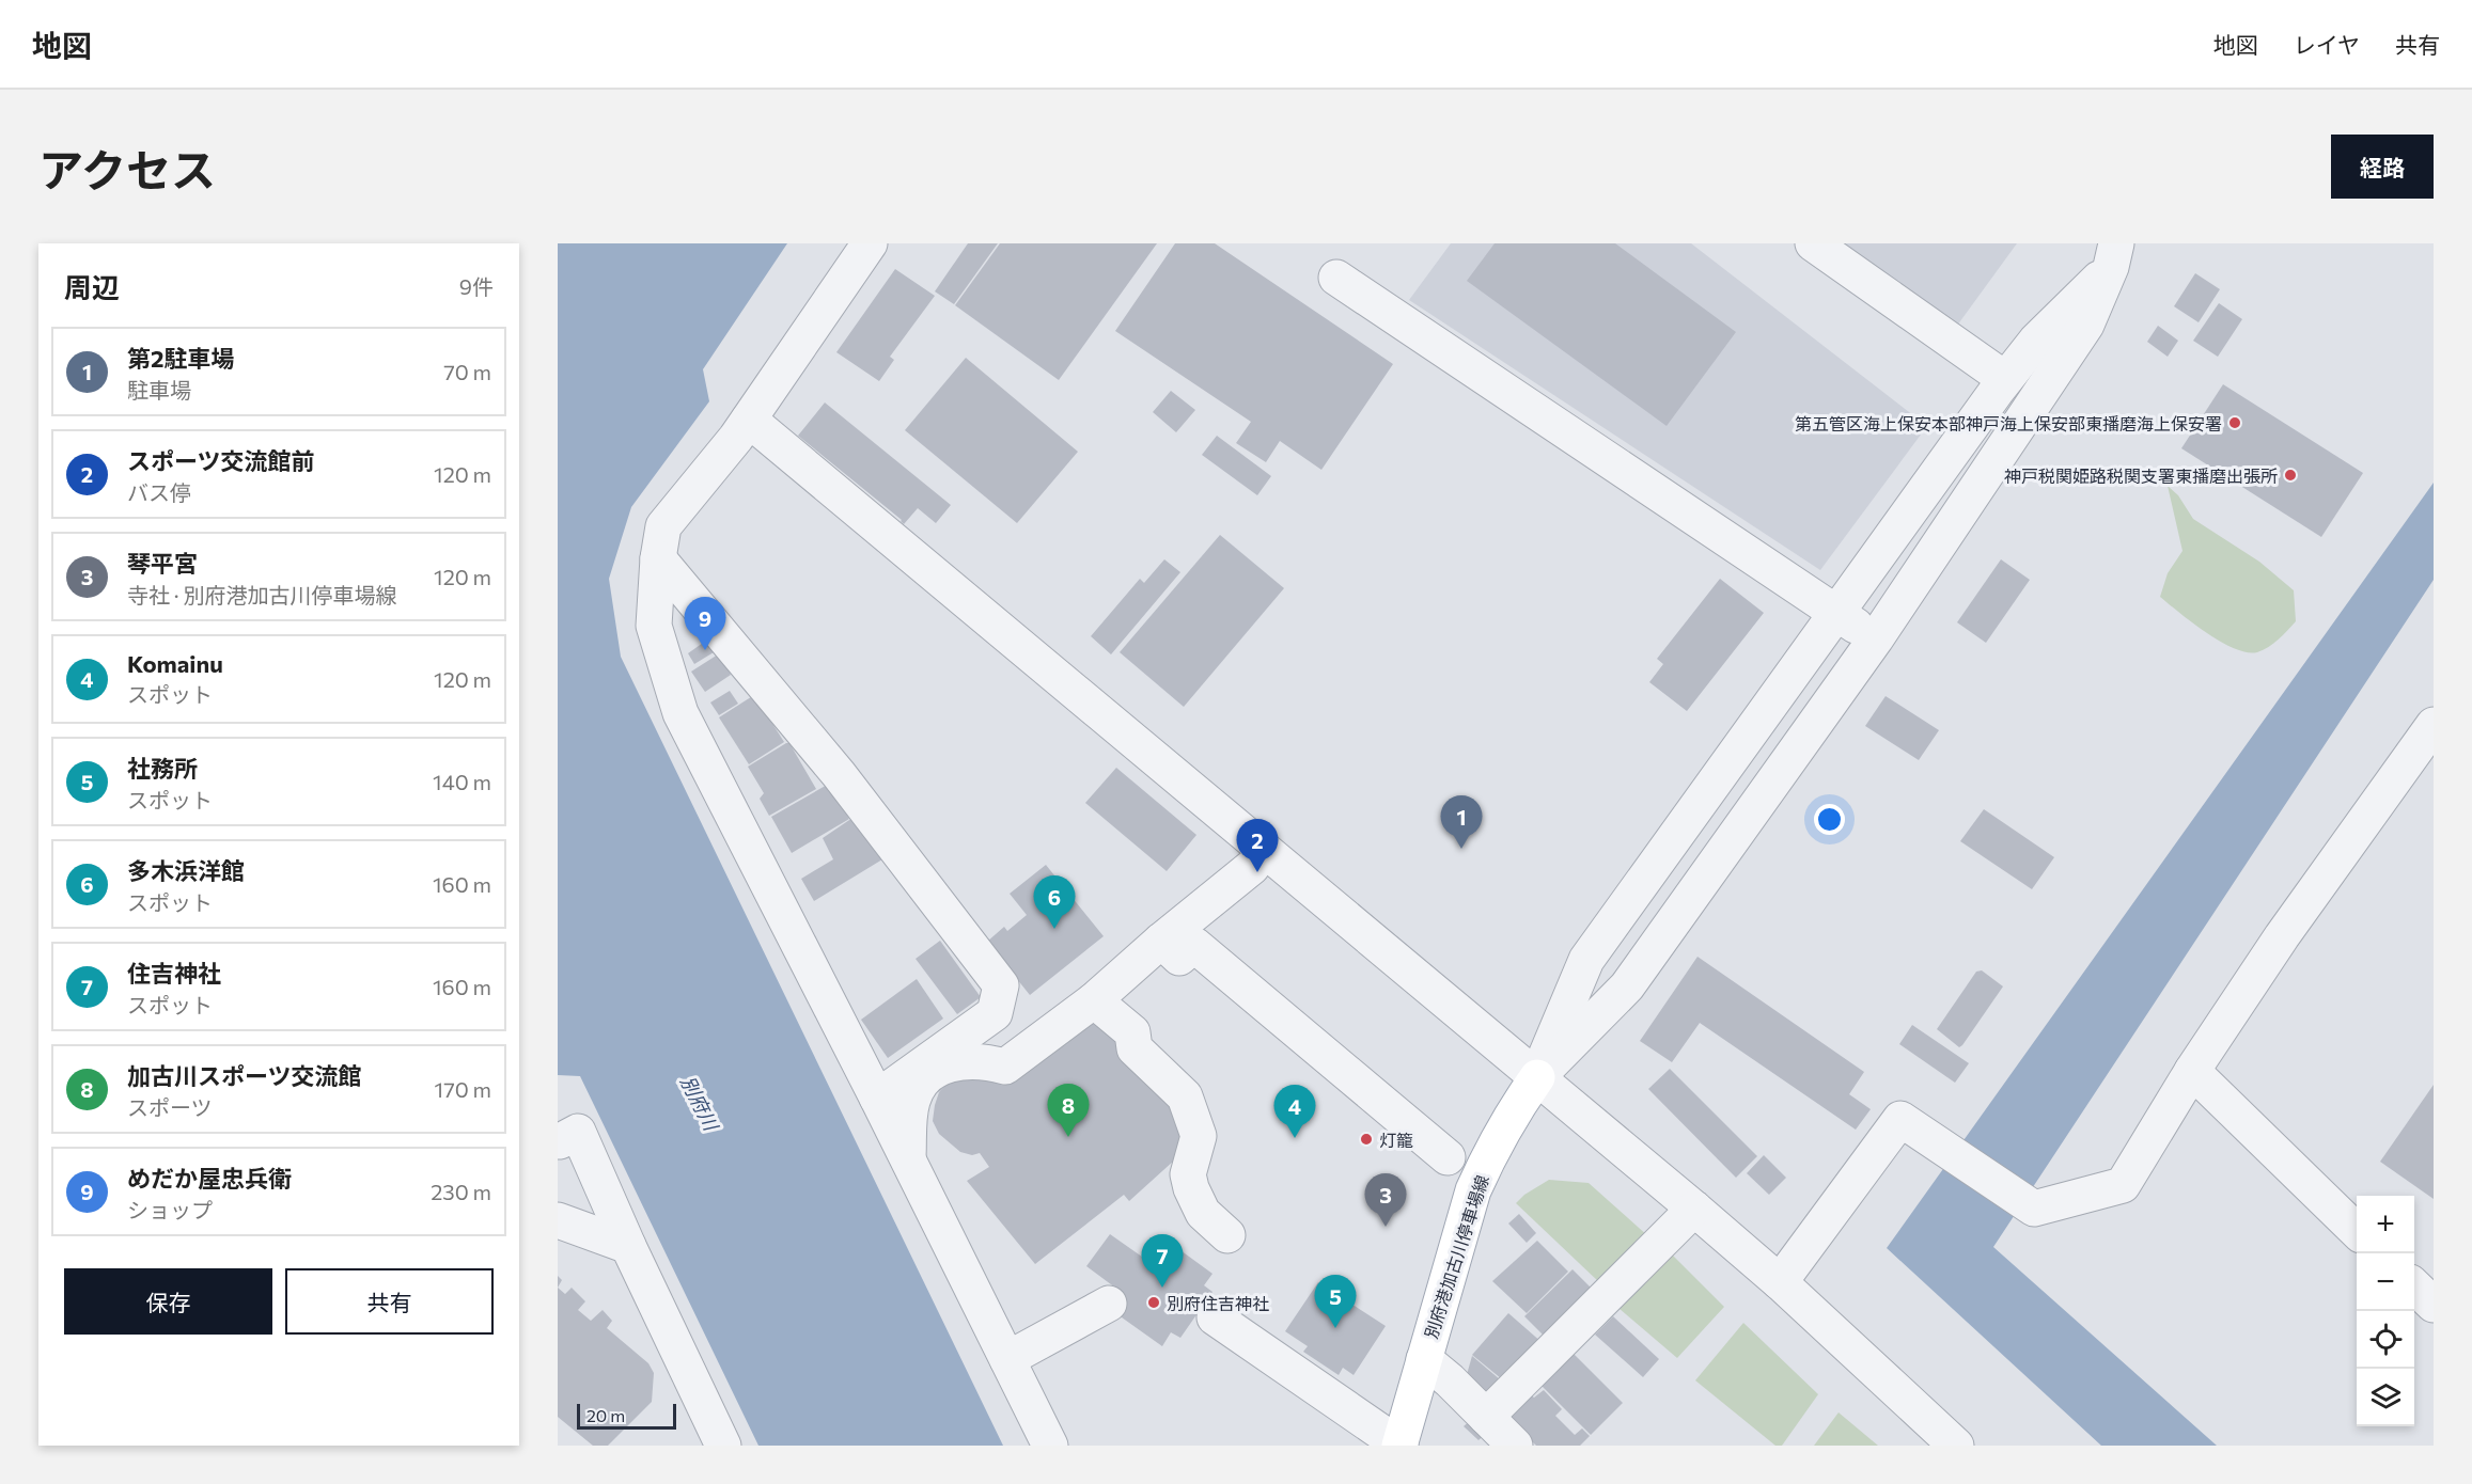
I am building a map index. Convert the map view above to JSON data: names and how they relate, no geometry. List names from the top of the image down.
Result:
{
  "streets": {
    "main road": ["別府港加古川停車場線"]
  },
  "water": ["別府川"],
  "places": [
    "第五管区海上保安本部神戸海上保安部東播磨海上保安署",
    "神戸税関姫路税関支署東播磨出張所",
    "灯籠",
    "別府住吉神社"
  ],
  "scale_bar": "20 m",
  "page": {
    "header": "地図",
    "nav": ["地図", "レイヤ", "共有"],
    "title": "アクセス",
    "buttons": [
      "経路",
      ["保存", "共有"]
    ],
    "heading": ["周辺", "9件"],
    "list": [
      {
        "mark": "1",
        "name": "第2駐車場",
        "note": "駐車場",
        "value": "70 m"
      },
      {
        "mark": "2",
        "name": "スポーツ交流館前",
        "note": "バス停",
        "value": "120 m"
      },
      {
        "mark": "3",
        "name": "琴平宮",
        "note": "寺社 · 別府港加古川停車場線",
        "value": "120 m"
      },
      {
        "mark": "4",
        "name": "Komainu",
        "note": "スポット",
        "value": "120 m"
      },
      {
        "mark": "5",
        "name": "社務所",
        "note": "スポット",
        "value": "140 m"
      },
      {
        "mark": "6",
        "name": "多木浜洋館",
        "note": "スポット",
        "value": "160 m"
      },
      {
        "mark": "7",
        "name": "住吉神社",
        "note": "スポット",
        "value": "160 m"
      },
      {
        "mark": "8",
        "name": "加古川スポーツ交流館",
        "note": "スポーツ",
        "value": "170 m"
      },
      {
        "mark": "9",
        "name": "めだか屋忠兵衛",
        "note": "ショップ",
        "value": "230 m"
      }
    ],
    "pins": [
      "9",
      "1",
      "2",
      "6",
      "8",
      "4",
      "3",
      "7",
      "5"
    ],
    "map_buttons": ["+", "−"],
    "scale": "20 m"
  }
}
